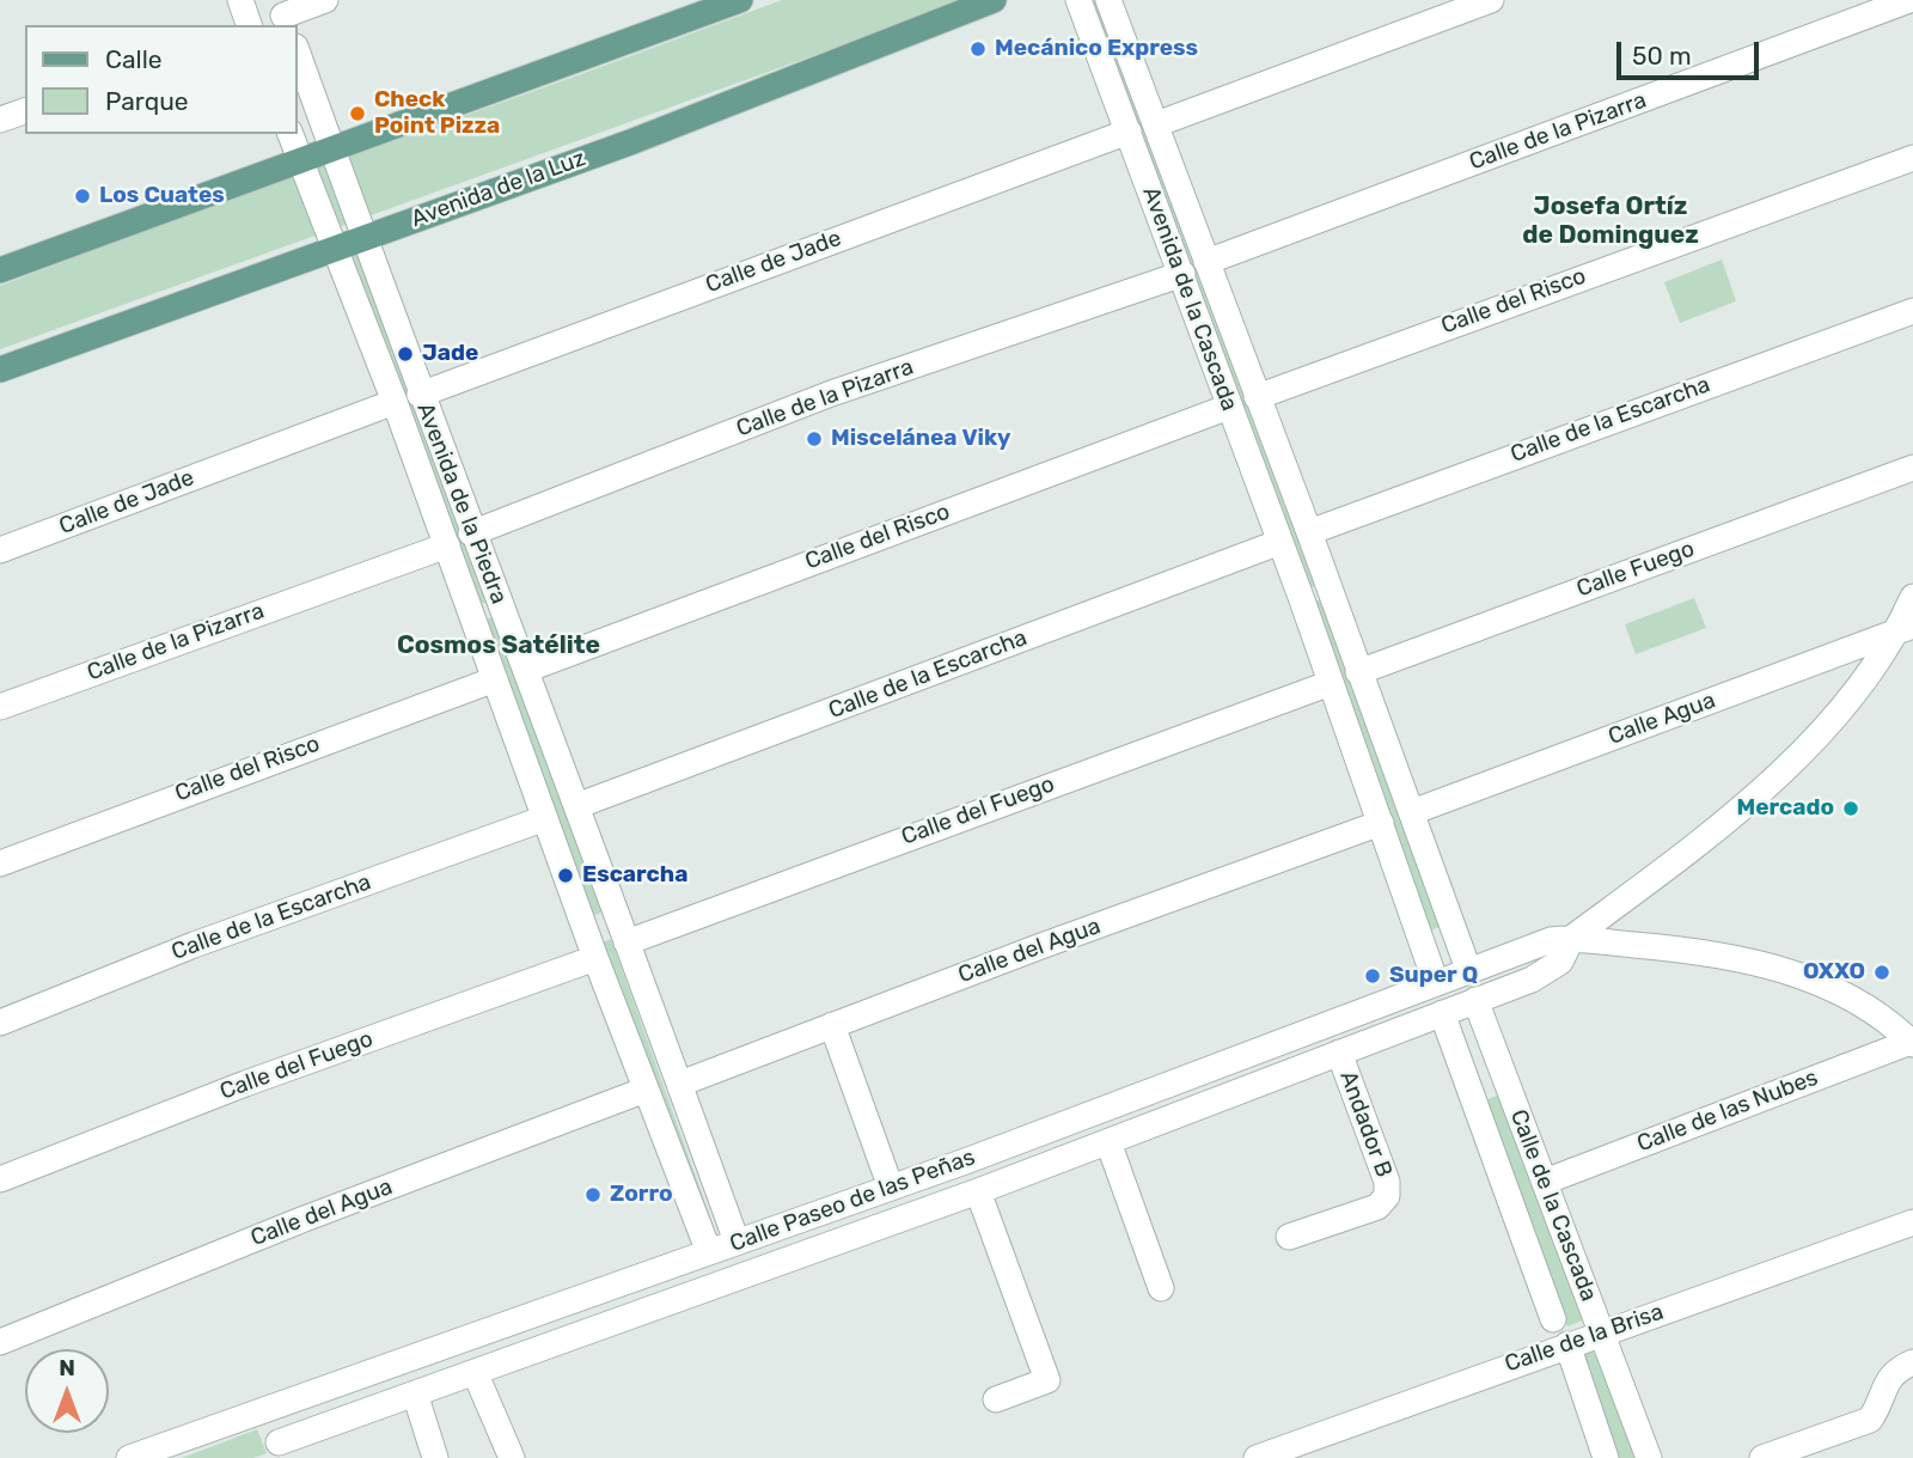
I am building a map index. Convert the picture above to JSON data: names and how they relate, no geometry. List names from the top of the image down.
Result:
{
  "streets": {
    "main road": ["Avenida de la Luz"],
    "street": [
      "Calle de la Pizarra",
      "Calle de Jade",
      "Avenida de la Cascada",
      "Calle del Risco",
      "Calle de la Escarcha",
      "Avenida de la Piedra",
      "Calle Fuego",
      "Calle Agua",
      "Calle del Fuego",
      "Calle del Agua",
      "Calle de las Nubes",
      "Andador B",
      "Calle Paseo de las Peñas",
      "Calle de la Cascada",
      "Calle de la Brisa"
    ]
  },
  "crossings": [
    ["Calle de la Pizarra", "Avenida de la Cascada"],
    ["Calle de la Pizarra", "Avenida de la Piedra"],
    ["Avenida de la Luz", "Avenida de la Piedra"],
    ["Calle de Jade", "Avenida de la Cascada"],
    ["Calle de Jade", "Avenida de la Piedra"],
    ["Avenida de la Cascada", "Calle del Risco"],
    ["Avenida de la Cascada", "Calle de la Escarcha"],
    ["Avenida de la Cascada", "Calle Fuego"],
    ["Avenida de la Cascada", "Calle Agua"],
    ["Avenida de la Cascada", "Calle del Fuego"],
    ["Avenida de la Cascada", "Calle del Agua"],
    ["Avenida de la Cascada", "Calle Paseo de las Peñas"],
    ["Calle del Risco", "Avenida de la Piedra"],
    ["Calle de la Escarcha", "Avenida de la Piedra"],
    ["Avenida de la Piedra", "Calle del Fuego"],
    ["Avenida de la Piedra", "Calle del Agua"],
    ["Avenida de la Piedra", "Calle Paseo de las Peñas"],
    ["Calle de las Nubes", "Calle Paseo de las Peñas"],
    ["Calle de las Nubes", "Calle de la Cascada"],
    ["Andador B", "Calle Paseo de las Peñas"],
    ["Calle Paseo de las Peñas", "Calle de la Cascada"],
    ["Calle de la Cascada", "Calle de la Brisa"]
  ],
  "districts": ["Josefa Ortíz de Dominguez", "Cosmos Satélite"],
  "places": [
    "Mecánico Express",
    "Check Point Pizza",
    "Los Cuates",
    "Jade",
    "Miscelánea Viky",
    "Mercado",
    "Escarcha",
    "OXXO",
    "Super Q",
    "Zorro"
  ],
  "legend": ["Calle", "Parque"],
  "scale_bar": "50 m",
  "north": "top"
}
